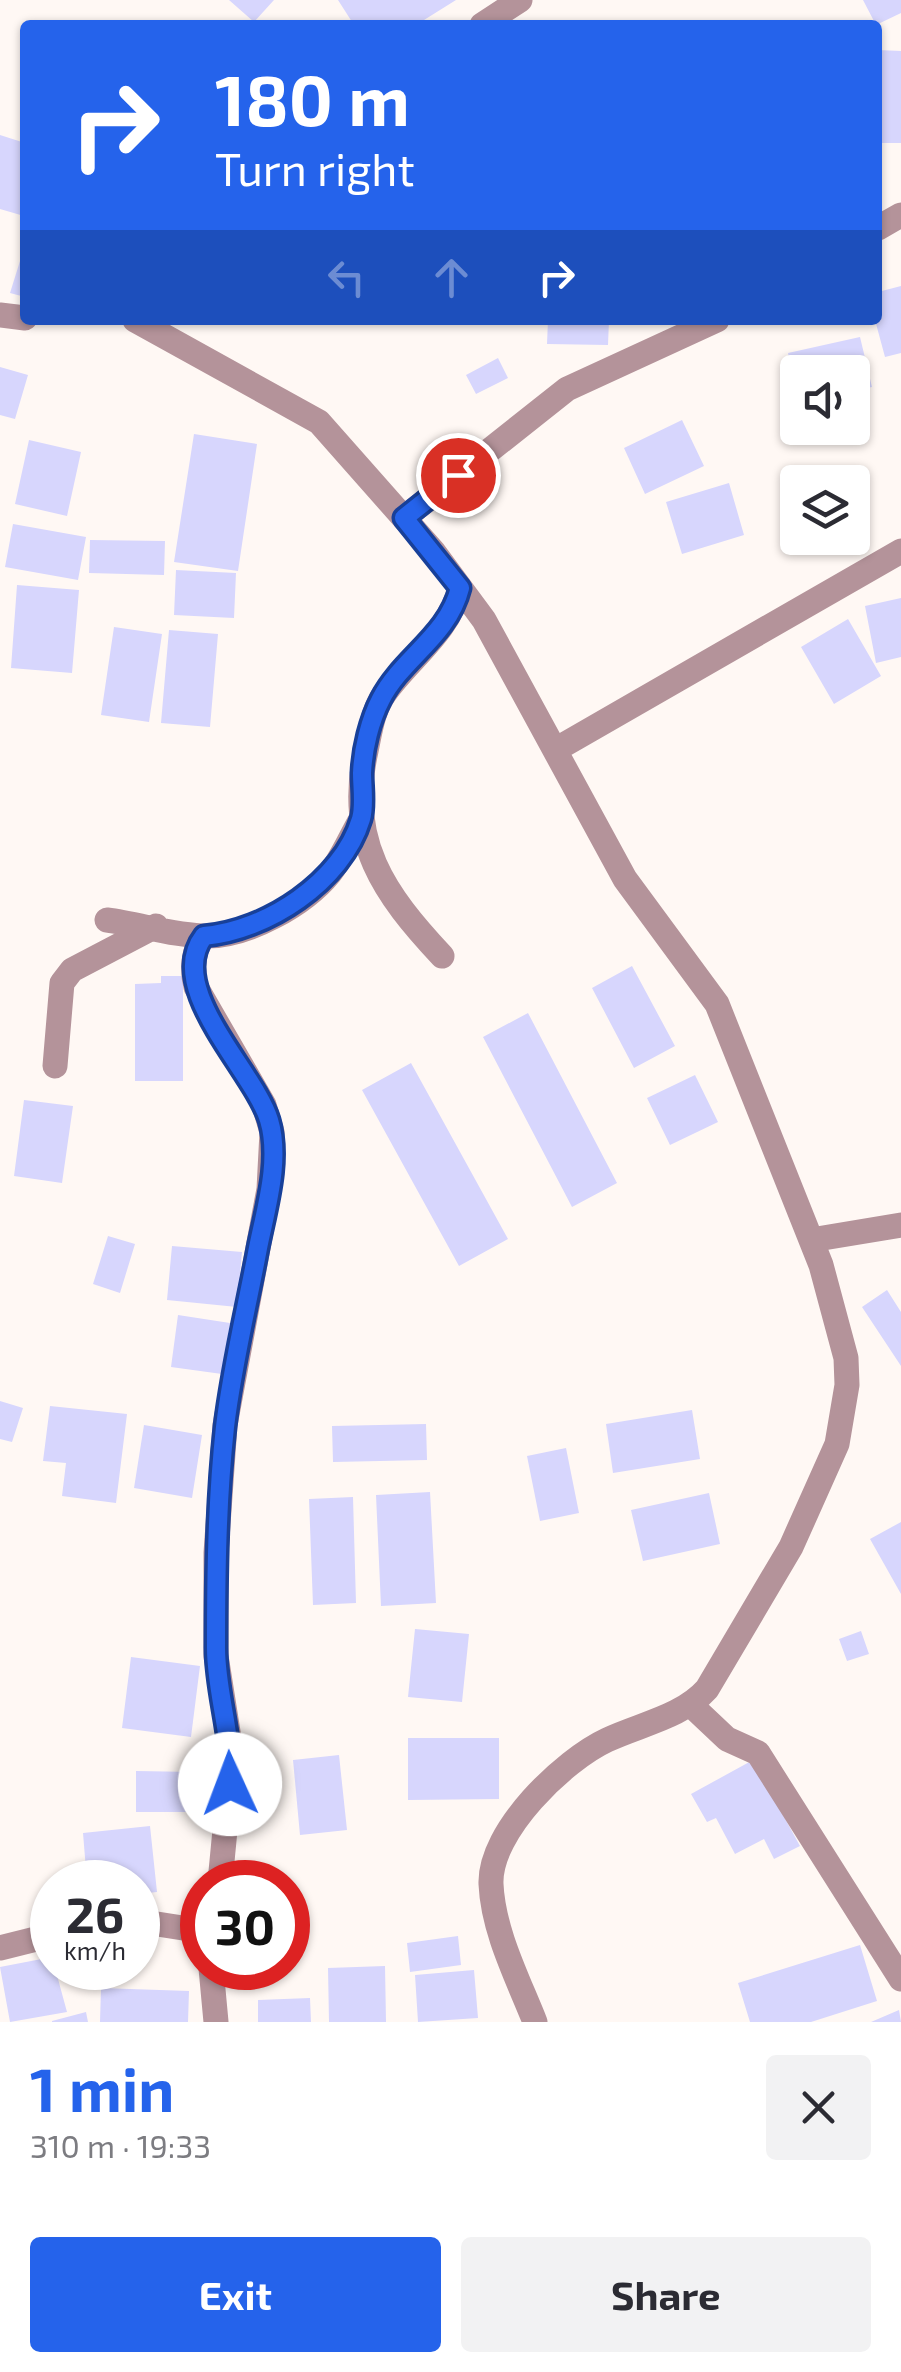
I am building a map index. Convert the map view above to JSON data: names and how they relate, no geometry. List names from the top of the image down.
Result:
{
  "page": {
    "turn": ["180 m", "Turn right"],
    "speed": "26 km/h",
    "limit": "30",
    "heading": ["1 min", "310 m · 19:33"],
    "buttons": ["Exit", "Share"]
  }
}
